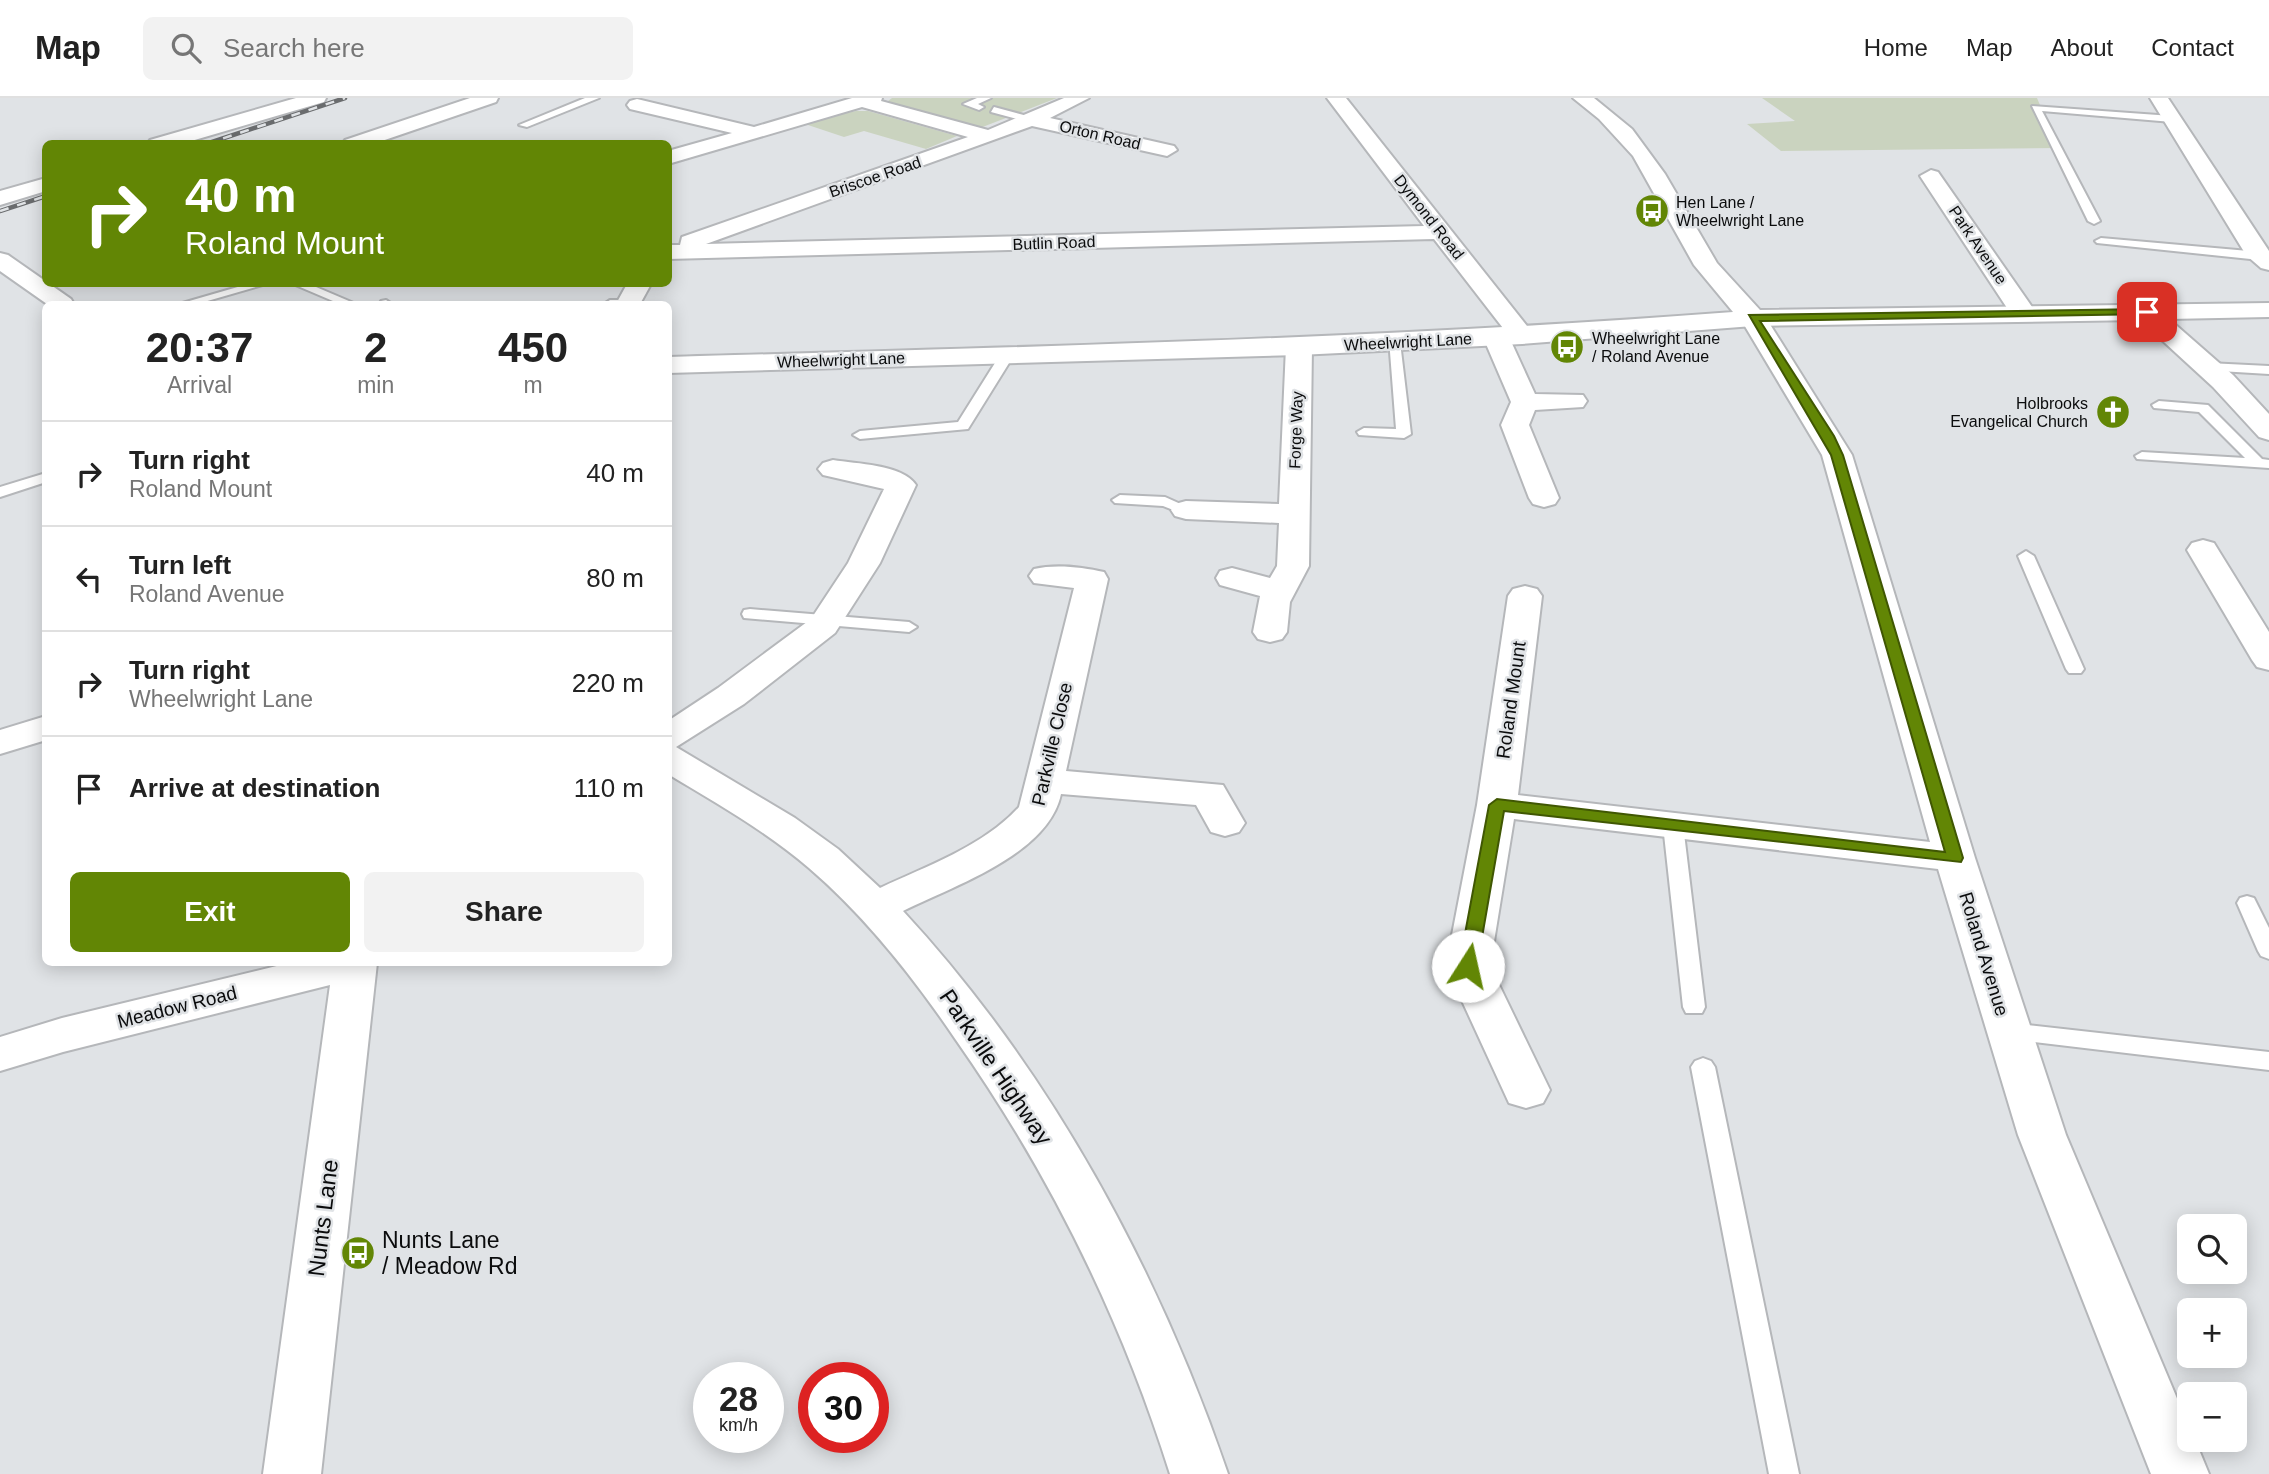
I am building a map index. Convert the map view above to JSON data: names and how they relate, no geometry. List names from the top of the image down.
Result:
{
  "streets": {
    "street": [
      "Orton Road",
      "Briscoe Road",
      "Dymond Road",
      "Butlin Road",
      "Park Avenue",
      "Wheelwright Lane",
      "Forge Way",
      "Roland Mount",
      "Parkville Close",
      "Roland Avenue",
      "Meadow Road",
      "Parkville Highway",
      "Nunts Lane"
    ]
  },
  "crossings": [
    ["Orton Road", "Briscoe Road"],
    ["Dymond Road", "Butlin Road"],
    ["Dymond Road", "Wheelwright Lane"],
    ["Park Avenue", "Wheelwright Lane"],
    ["Wheelwright Lane", "Forge Way"],
    ["Wheelwright Lane", "Roland Avenue"],
    ["Parkville Close", "Parkville Highway"]
  ],
  "places": {
    "bus stop": ["Hen Lane / Wheelwright Lane", "Wheelwright Lane / Roland Avenue", "Nunts Lane / Meadow Rd"],
    "church": ["Holbrooks Evangelical Church"]
  },
  "page": {
    "header": "Map",
    "search": "Search here",
    "nav": [
      "Home",
      "Map",
      "About",
      "Contact"
    ],
    "turn": ["40 m", "Roland Mount"],
    "eta": [
      "20:37",
      "Arrival",
      "2",
      "min",
      "450",
      "m"
    ],
    "list": [
      {
        "name": "Turn right",
        "note": "Roland Mount",
        "value": "40 m"
      },
      {
        "name": "Turn left",
        "note": "Roland Avenue",
        "value": "80 m"
      },
      {
        "name": "Turn right",
        "note": "Wheelwright Lane",
        "value": "220 m"
      },
      {
        "name": "Arrive at destination",
        "value": "110 m"
      }
    ],
    "buttons": ["Exit", "Share"],
    "map_buttons": ["+", "−"],
    "speed": "28 km/h",
    "limit": "30"
  }
}
